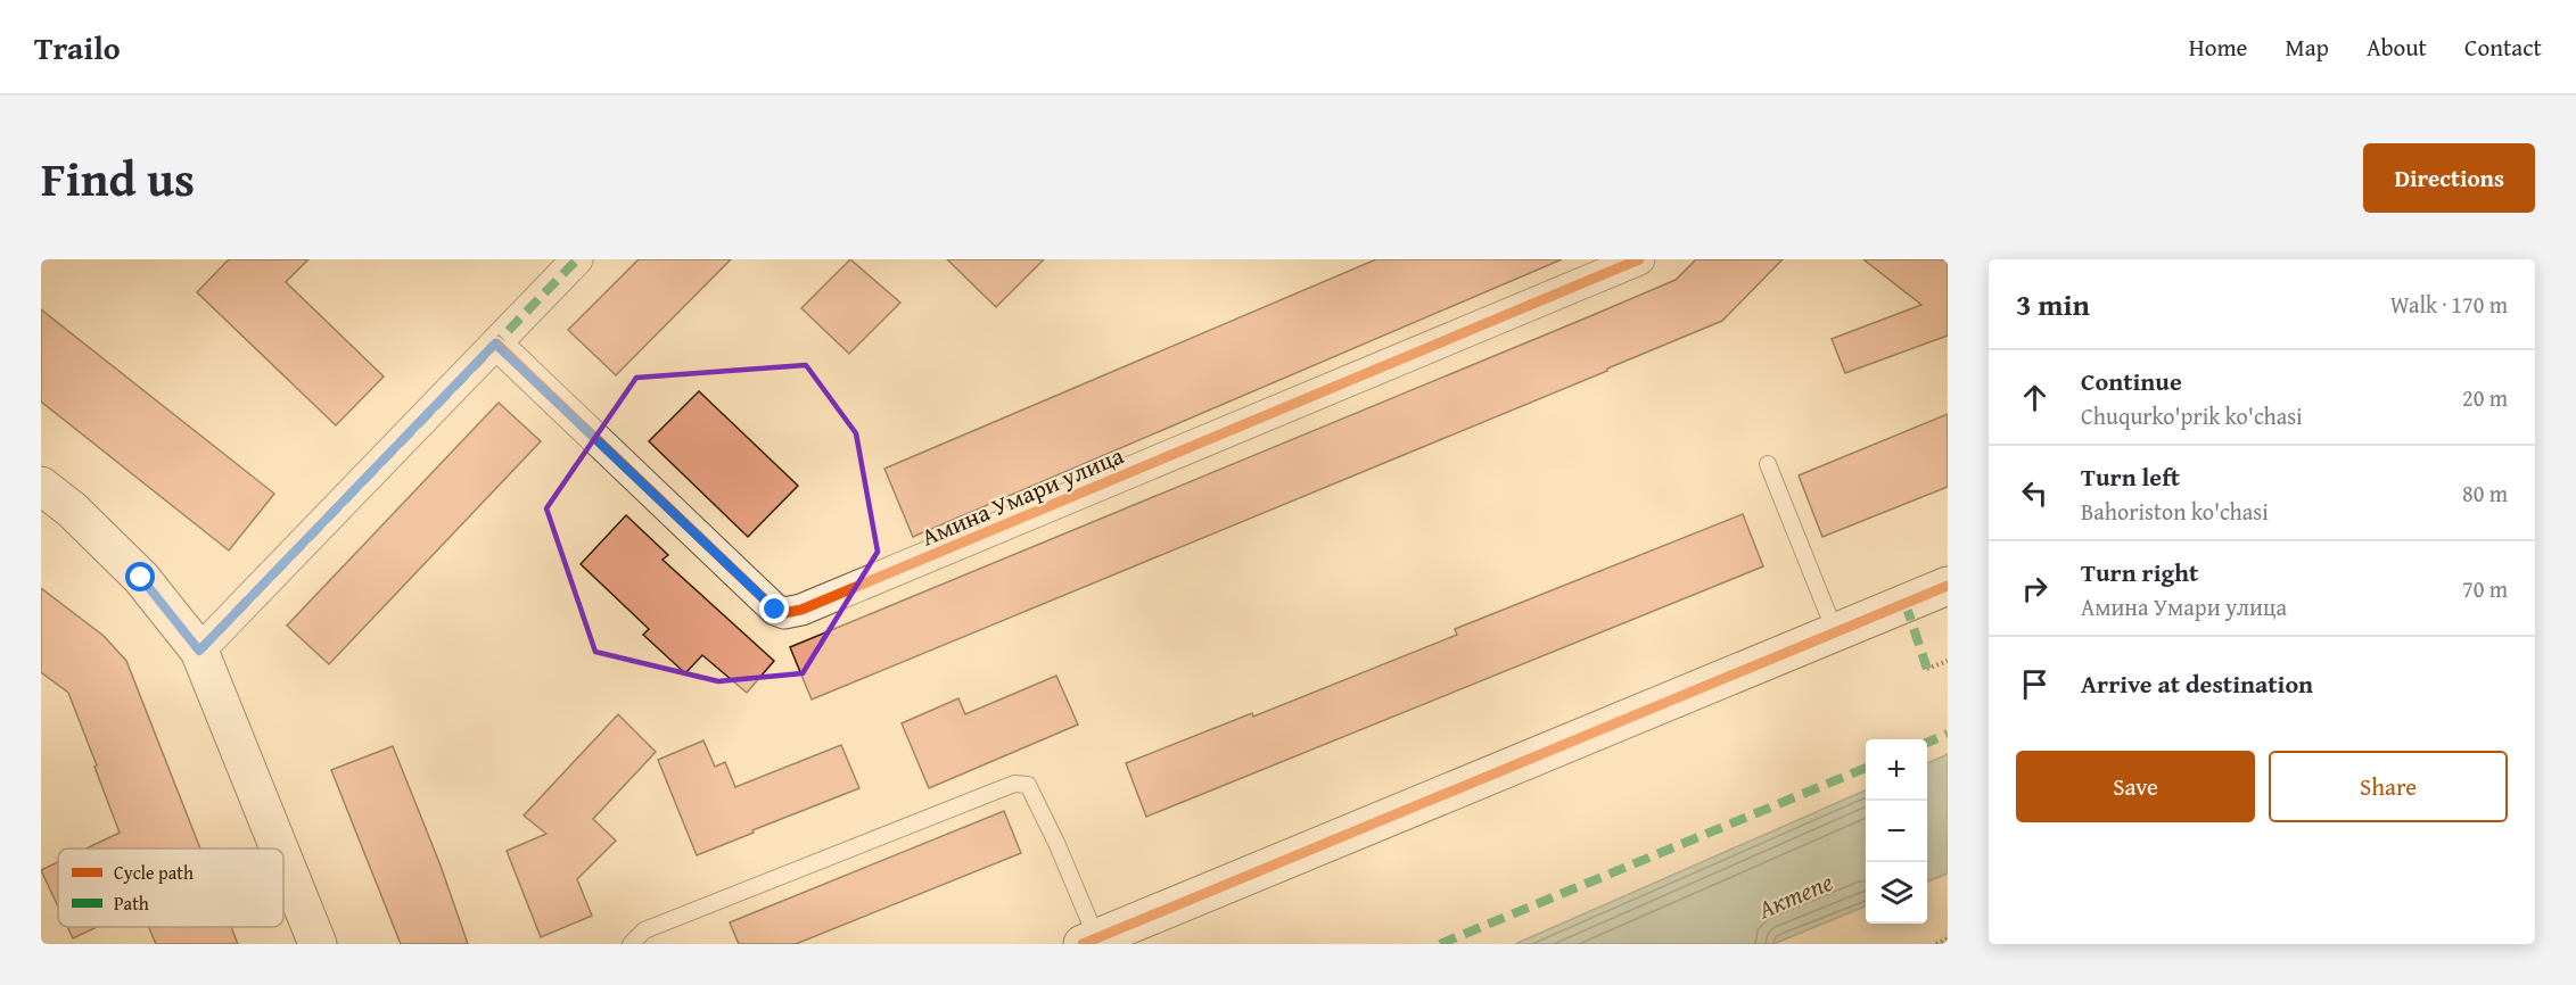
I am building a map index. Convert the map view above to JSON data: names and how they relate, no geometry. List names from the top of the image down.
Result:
{
  "streets": {
    "street": ["Амина Умари улица"]
  },
  "water": ["Актепе"],
  "legend": ["Cycle path", "Path"],
  "page": {
    "header": "Trailo",
    "nav": [
      "Home",
      "Map",
      "About",
      "Contact"
    ],
    "title": "Find us",
    "buttons": [
      "Directions",
      ["Save", "Share"]
    ],
    "heading": ["3 min", "Walk · 170 m"],
    "list": [
      ["Continue", "Chuqurko'prik ko'chasi", "20 m"],
      ["Turn left", "Bahoriston ko'chasi", "80 m"],
      ["Turn right", "Амина Умари улица", "70 m"],
      "Arrive at destination"
    ],
    "map_buttons": ["+", "−"]
  }
}
